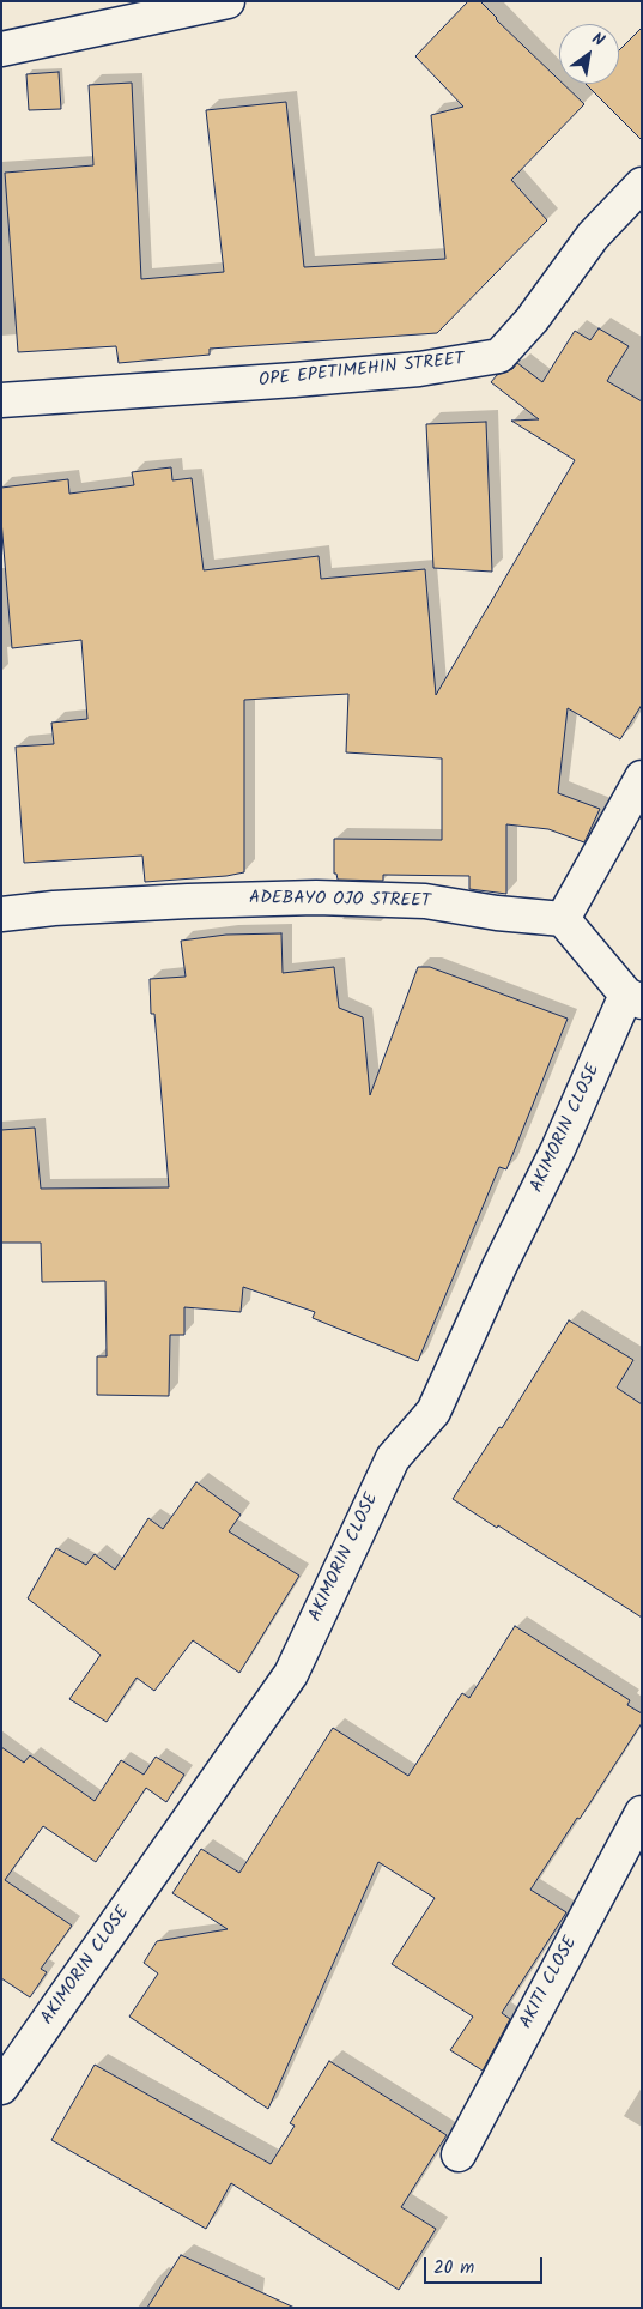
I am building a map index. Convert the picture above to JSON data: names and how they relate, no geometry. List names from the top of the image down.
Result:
{
  "streets": {
    "street": [
      "OPE EPETIMEHIN STREET",
      "ADEBAYO OJO STREET",
      "AKIMORIN CLOSE",
      "AKITI CLOSE"
    ]
  },
  "scale_bar": "20 m",
  "north": "top right"
}
